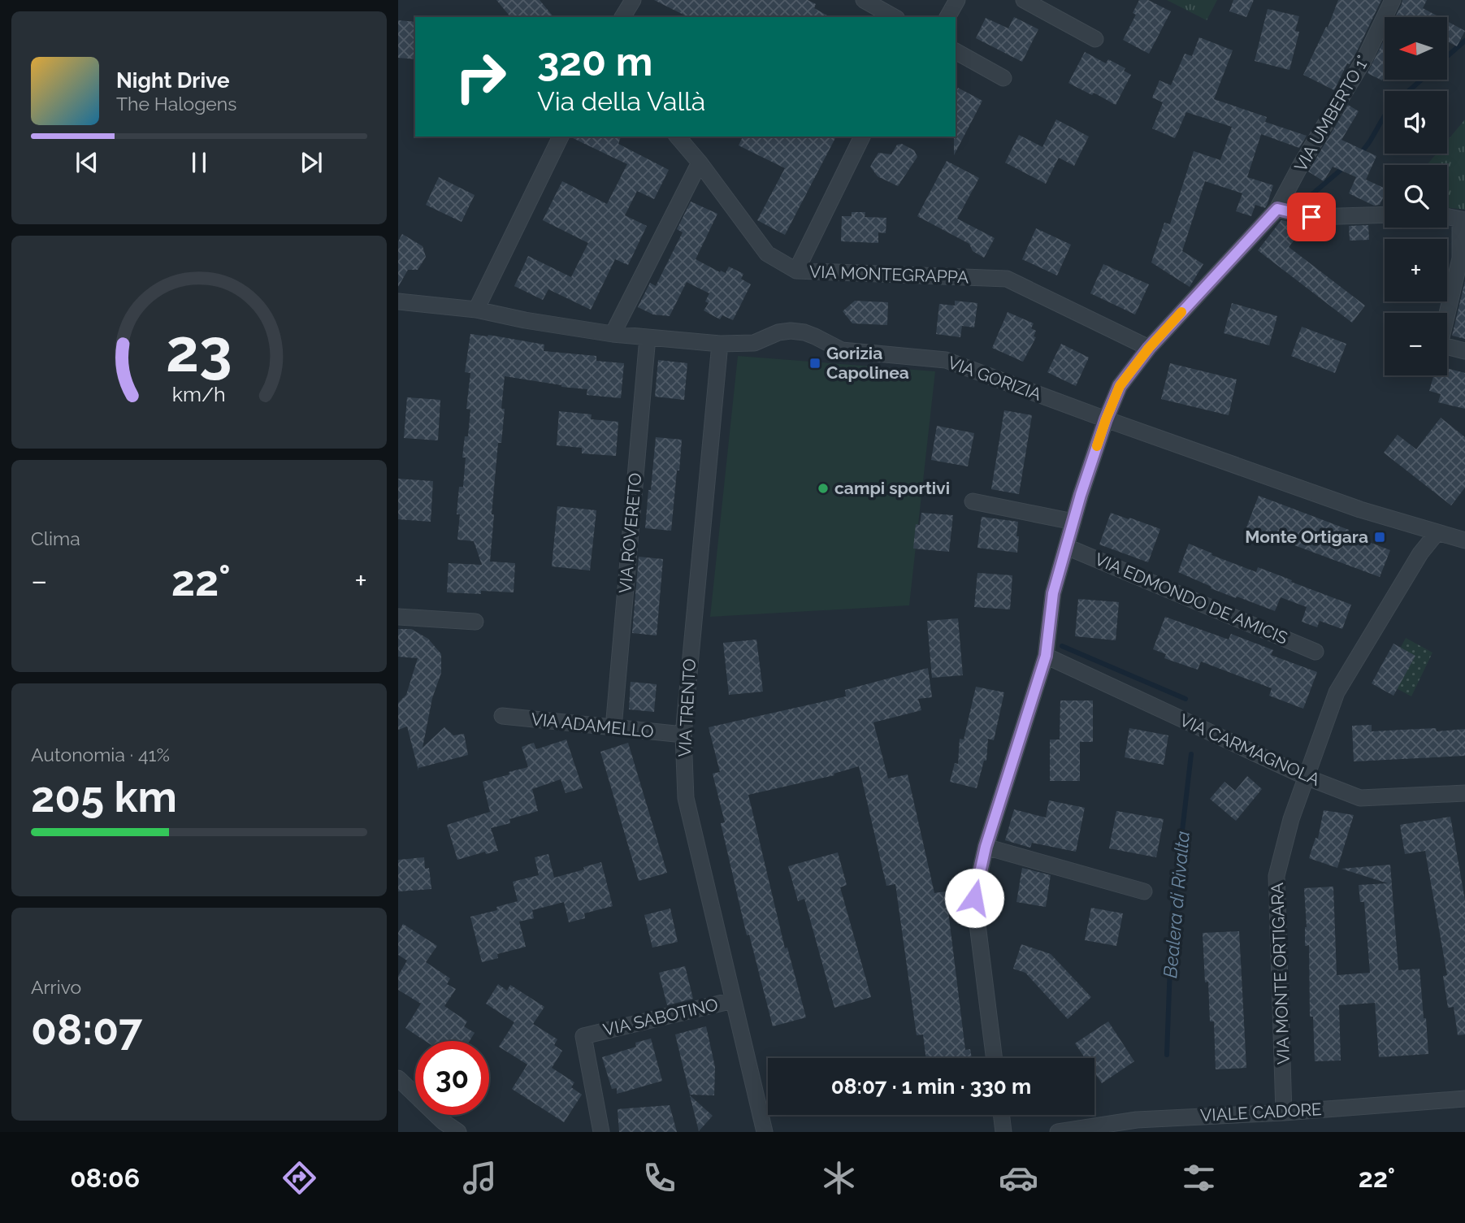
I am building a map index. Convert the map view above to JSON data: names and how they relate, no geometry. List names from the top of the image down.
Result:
{
  "streets": {
    "street": [
      "VIA UMBERTO 1°",
      "VIA MONTEGRAPPA",
      "VIA GORIZIA",
      "VIA ROVERETO",
      "VIA EDMONDO DE AMICIS",
      "VIA TRENTO",
      "VIA ADAMELLO",
      "VIA CARMAGNOLA",
      "VIA MONTE ORTIGARA",
      "VIA SABOTINO",
      "VIALE CADORE"
    ]
  },
  "crossings": [
    ["VIA UMBERTO 1°", "VIA MONTEGRAPPA"],
    ["VIA UMBERTO 1°", "VIA GORIZIA"],
    ["VIA UMBERTO 1°", "VIA EDMONDO DE AMICIS"],
    ["VIA UMBERTO 1°", "VIA CARMAGNOLA"],
    ["VIA GORIZIA", "VIA ROVERETO"],
    ["VIA GORIZIA", "VIA TRENTO"],
    ["VIA GORIZIA", "VIA MONTE ORTIGARA"],
    ["VIA ROVERETO", "VIA ADAMELLO"],
    ["VIA TRENTO", "VIA ADAMELLO"],
    ["VIA TRENTO", "VIA SABOTINO"],
    ["VIA CARMAGNOLA", "VIA MONTE ORTIGARA"],
    ["VIA MONTE ORTIGARA", "VIALE CADORE"]
  ],
  "water": ["Bealera di Rivalta"],
  "places": {
    "transit": ["Gorizia Capolinea", "Monte Ortigara"],
    "other": ["campi sportivi"]
  },
  "north": "left",
  "page": {
    "map_buttons": ["+", "−"],
    "turn": ["320 m", "Via della Vallà"],
    "song": ["Night Drive", "The Halogens"],
    "tile": [
      "Clima",
      ["Autonomia · 41%", "205 km"],
      ["Arrivo", "08:07"]
    ],
    "heat": ["−", "22°", "+"],
    "limit": "30",
    "trip": "08:07 · 1 min · 330 m",
    "tabs": ["08:06", "22°"],
    "gauge": ["23", "km/h"]
  }
}
